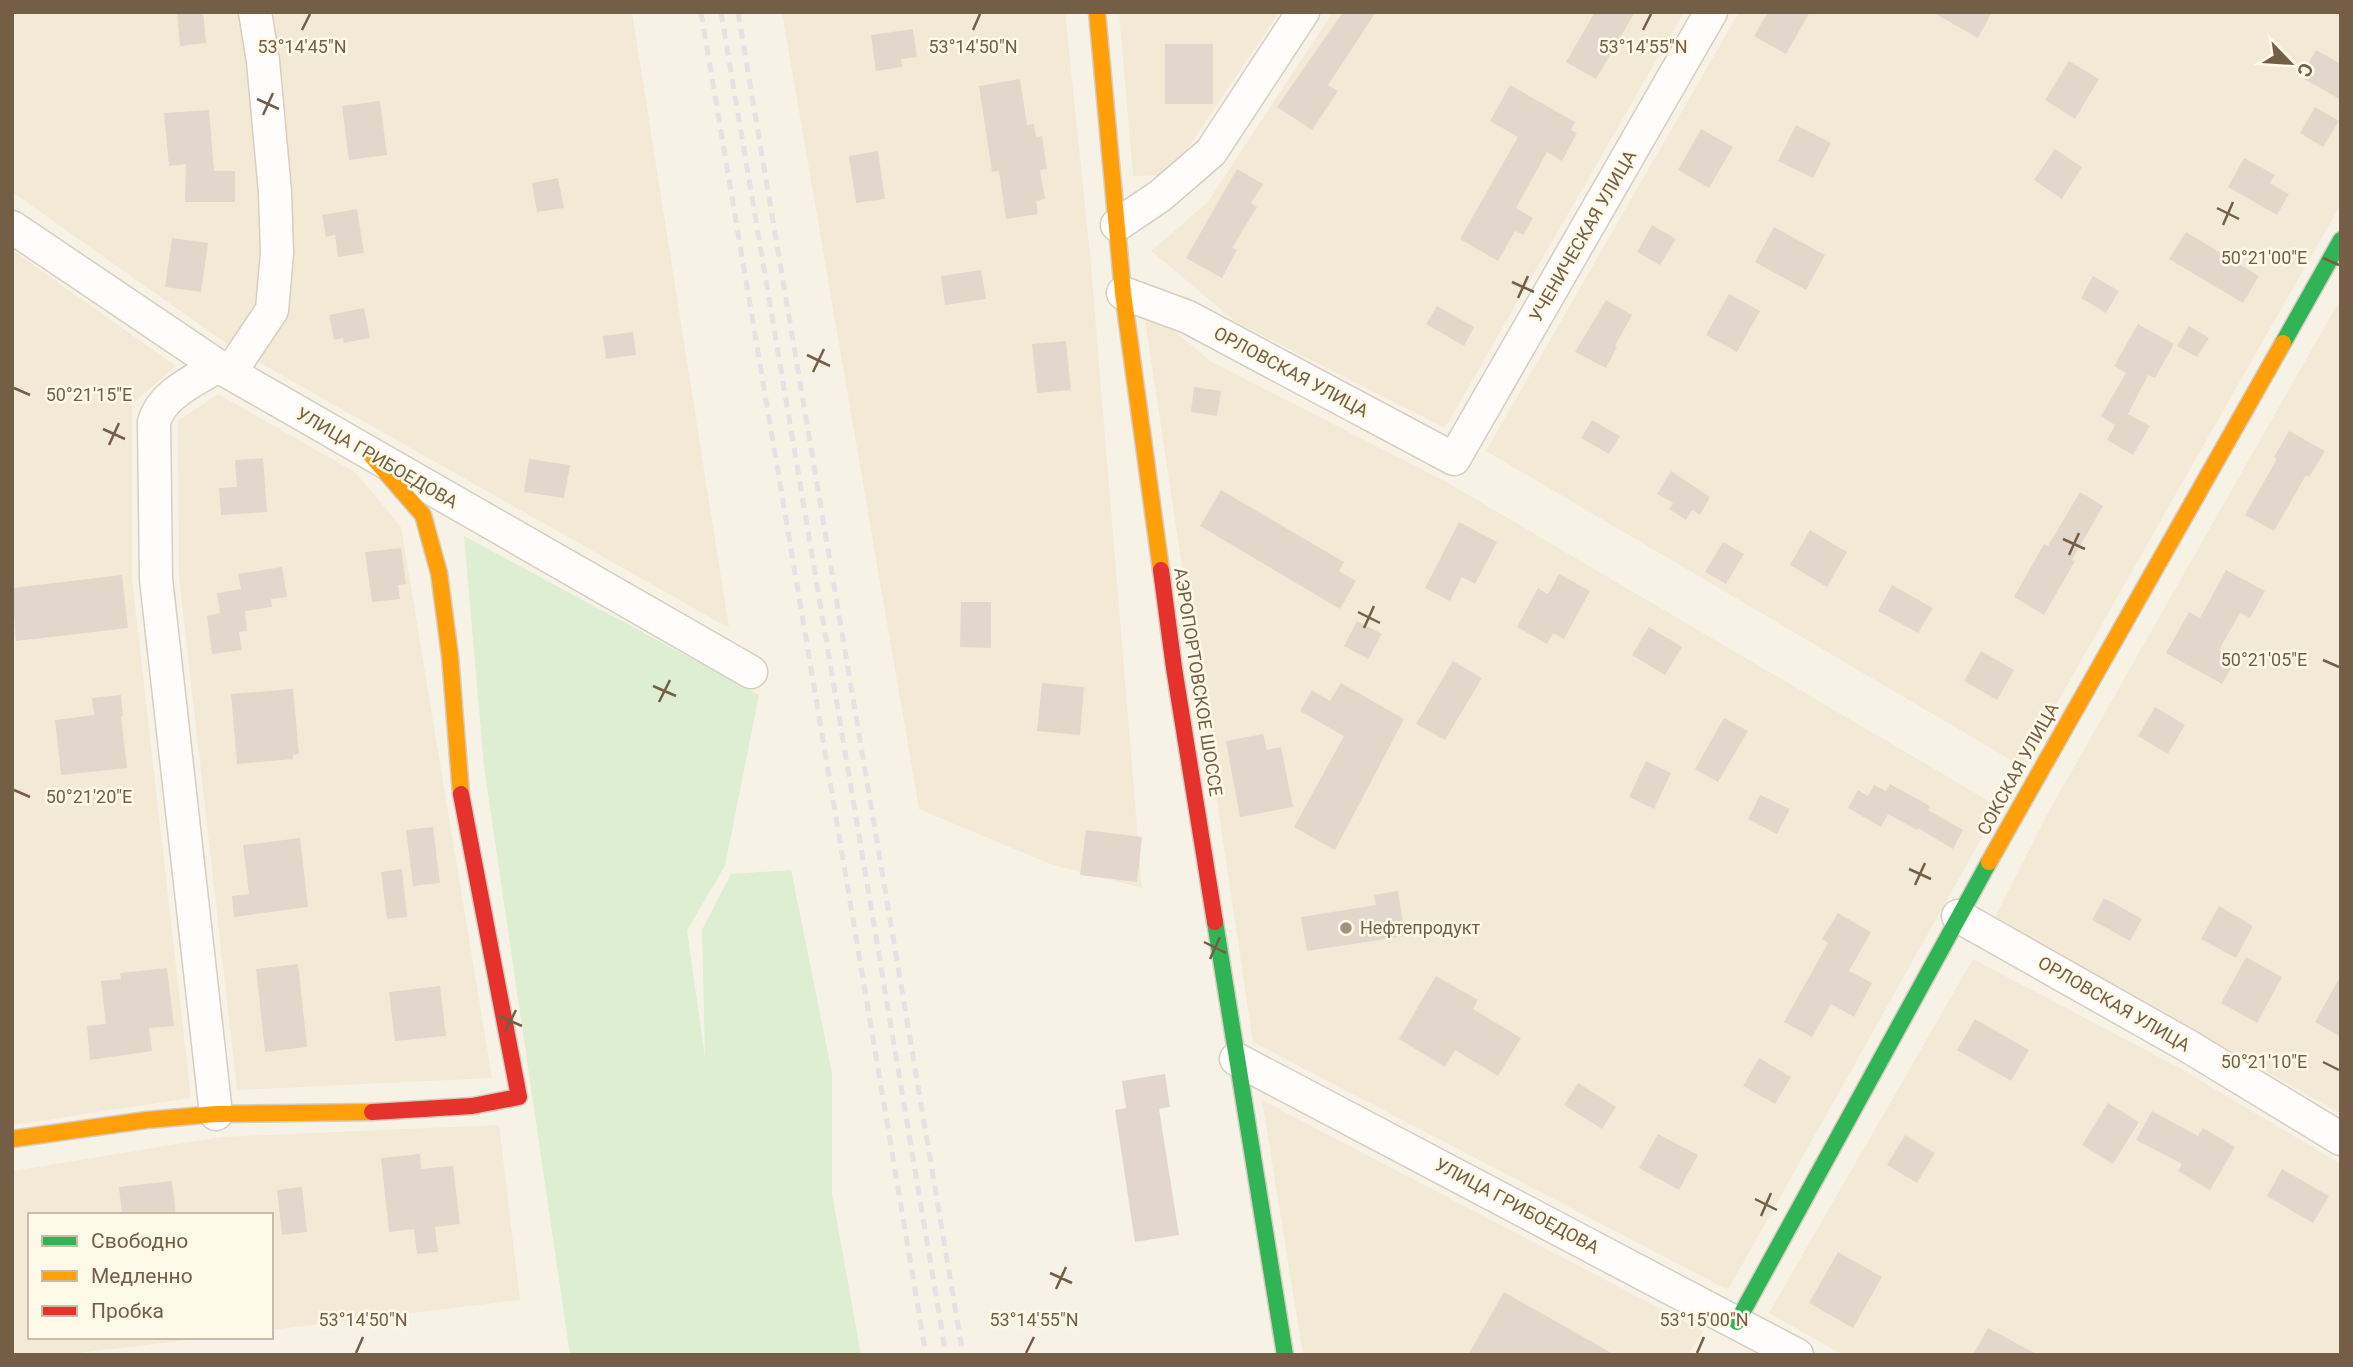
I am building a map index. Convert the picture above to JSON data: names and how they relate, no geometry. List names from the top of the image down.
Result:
{
  "streets": {
    "street": [
      "УЧЕНИЧЕСКАЯ УЛИЦА",
      "ОРЛОВСКАЯ УЛИЦА",
      "УЛИЦА ГРИБОЕДОВА",
      "АЭРОПОРТОВСКОЕ ШОССЕ",
      "СОКСКАЯ УЛИЦА"
    ]
  },
  "crossings": [
    ["УЧЕНИЧЕСКАЯ УЛИЦА", "ОРЛОВСКАЯ УЛИЦА"],
    ["ОРЛОВСКАЯ УЛИЦА", "АЭРОПОРТОВСКОЕ ШОССЕ"],
    ["ОРЛОВСКАЯ УЛИЦА", "СОКСКАЯ УЛИЦА"],
    ["УЛИЦА ГРИБОЕДОВА", "АЭРОПОРТОВСКОЕ ШОССЕ"],
    ["УЛИЦА ГРИБОЕДОВА", "СОКСКАЯ УЛИЦА"]
  ],
  "places": ["Нефтепродукт"],
  "legend": ["Свободно", "Медленно", "Пробка"],
  "north": "bottom right",
  "coordinates": [
    "53°14'45\"N",
    "53°14'50\"N",
    "53°14'55\"N",
    "50°21'00\"E",
    "50°21'15\"E",
    "50°21'05\"E",
    "50°21'20\"E",
    "50°21'10\"E",
    "53°15'00\"N"
  ]
}
